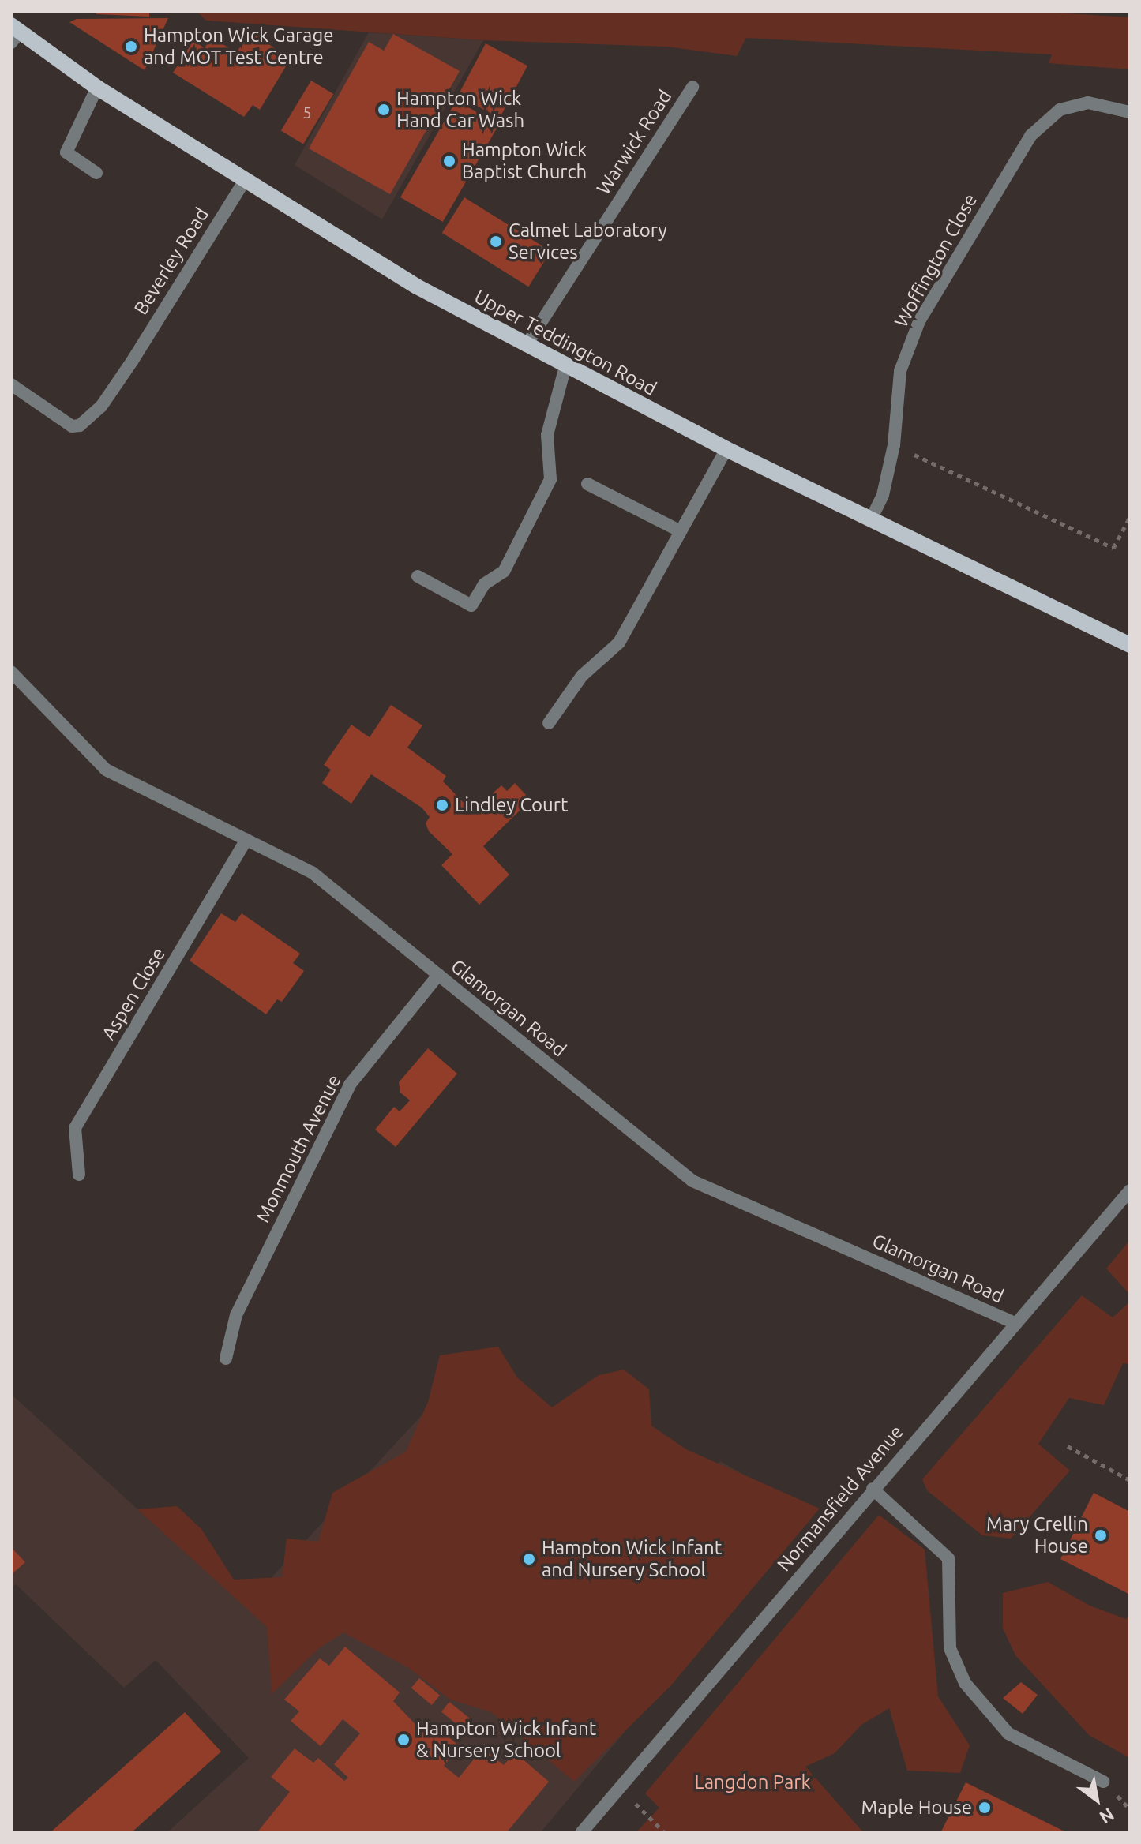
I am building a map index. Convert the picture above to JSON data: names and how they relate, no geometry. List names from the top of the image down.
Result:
{
  "streets": {
    "main road": ["Upper Teddington Road"],
    "street": [
      "Warwick Road",
      "Woffington Close",
      "Beverley Road",
      "Aspen Close",
      "Glamorgan Road",
      "Monmouth Avenue",
      "Normansfield Avenue"
    ]
  },
  "crossings": [
    ["Warwick Road", "Upper Teddington Road"],
    ["Woffington Close", "Upper Teddington Road"],
    ["Beverley Road", "Upper Teddington Road"],
    ["Aspen Close", "Glamorgan Road"],
    ["Glamorgan Road", "Monmouth Avenue"],
    ["Glamorgan Road", "Normansfield Avenue"]
  ],
  "parks": ["Langdon Park"],
  "places": [
    "Hampton Wick Garage and MOT Test Centre",
    "Hampton Wick Hand Car Wash",
    "Hampton Wick Baptist Church",
    "Calmet Laboratory Services",
    "Lindley Court",
    "Mary Crellin House",
    "Hampton Wick Infant and Nursery School",
    "Hampton Wick Infant & Nursery School",
    "Maple House"
  ],
  "house_numbers": ["5"],
  "north": "bottom right"
}
